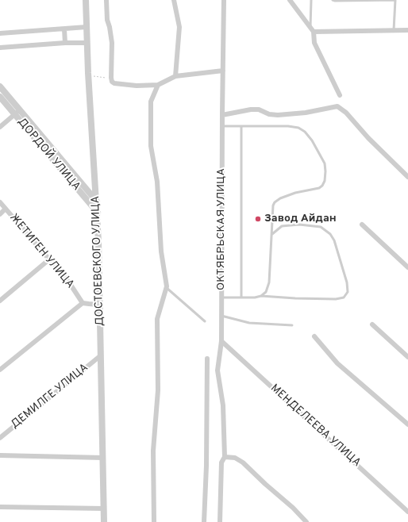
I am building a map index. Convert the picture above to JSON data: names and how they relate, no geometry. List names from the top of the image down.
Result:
{
  "streets": {
    "street": [
      "ДОРДОЙ УЛИЦА",
      "ОКТЯБРЬСКАЯ УЛИЦА",
      "ЖЕТИГЕН УЛИЦА",
      "ДОСТОЕВСКОГО УЛИЦА",
      "ДЕМИЛГЕ УЛИЦА",
      "МЕНДЕЛЕЕВА УЛИЦА"
    ]
  },
  "crossings": [
    ["ДОРДОЙ УЛИЦА", "ДОСТОЕВСКОГО УЛИЦА"],
    ["ОКТЯБРЬСКАЯ УЛИЦА", "МЕНДЕЛЕЕВА УЛИЦА"],
    ["ДОСТОЕВСКОГО УЛИЦА", "ДЕМИЛГЕ УЛИЦА"]
  ],
  "places": ["Завод Айдан"]
}
